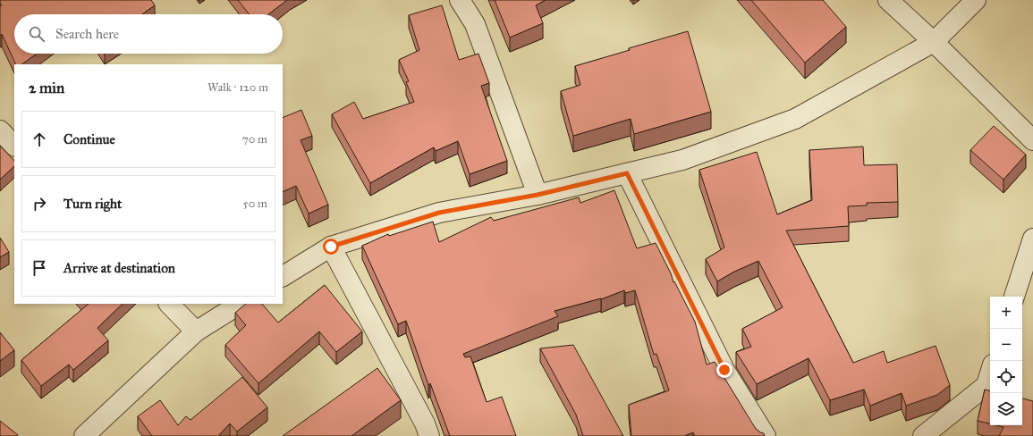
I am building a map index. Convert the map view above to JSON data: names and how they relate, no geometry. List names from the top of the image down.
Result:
{
  "page": {
    "search": "Search here",
    "heading": ["2 min", "Walk · 120 m"],
    "list": [
      ["Continue", "70 m"],
      ["Turn right", "50 m"],
      "Arrive at destination"
    ],
    "map_buttons": ["+", "−"]
  }
}
